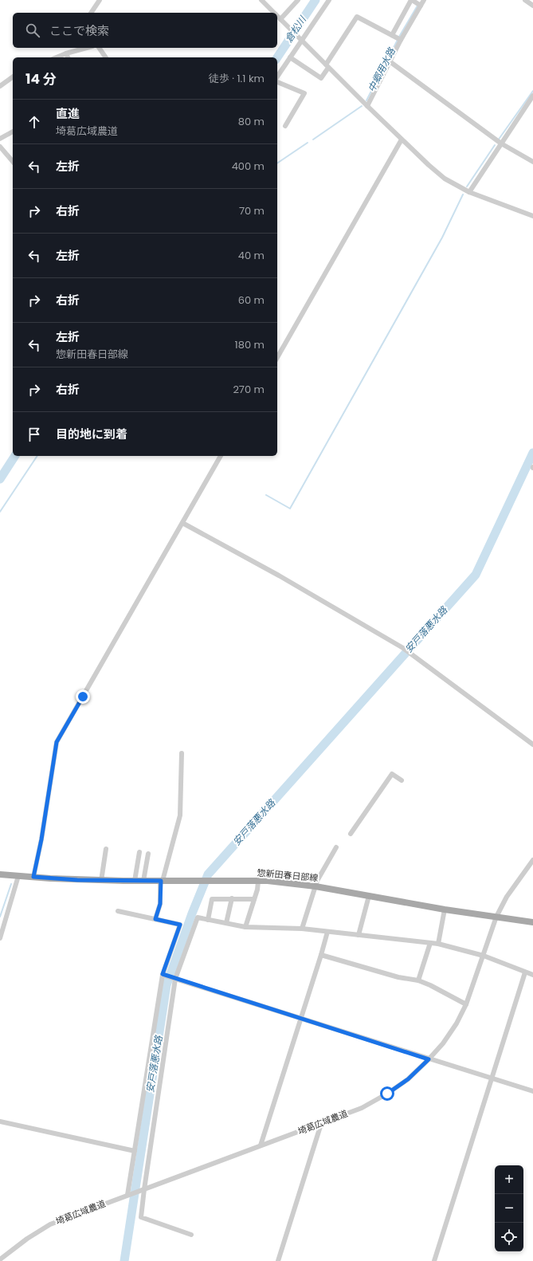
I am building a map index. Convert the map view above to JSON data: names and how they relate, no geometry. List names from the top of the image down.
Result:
{
  "streets": {
    "main road": ["惣新田春日部線"],
    "street": ["埼葛広域農道"]
  },
  "crossings": [
    ["惣新田春日部線", "埼葛広域農道"]
  ],
  "water": ["倉松川", "中郷用水路", "安戸落悪水路"],
  "page": {
    "search": "ここで検索",
    "heading": ["14 分", "徒歩 · 1.1 km"],
    "list": [
      ["直進", "埼葛広域農道", "80 m"],
      ["左折", "400 m"],
      ["右折", "70 m"],
      ["左折", "40 m"],
      ["右折", "60 m"],
      ["左折", "惣新田春日部線", "180 m"],
      ["右折", "270 m"],
      "目的地に到着"
    ],
    "map_buttons": ["+", "−"]
  }
}
